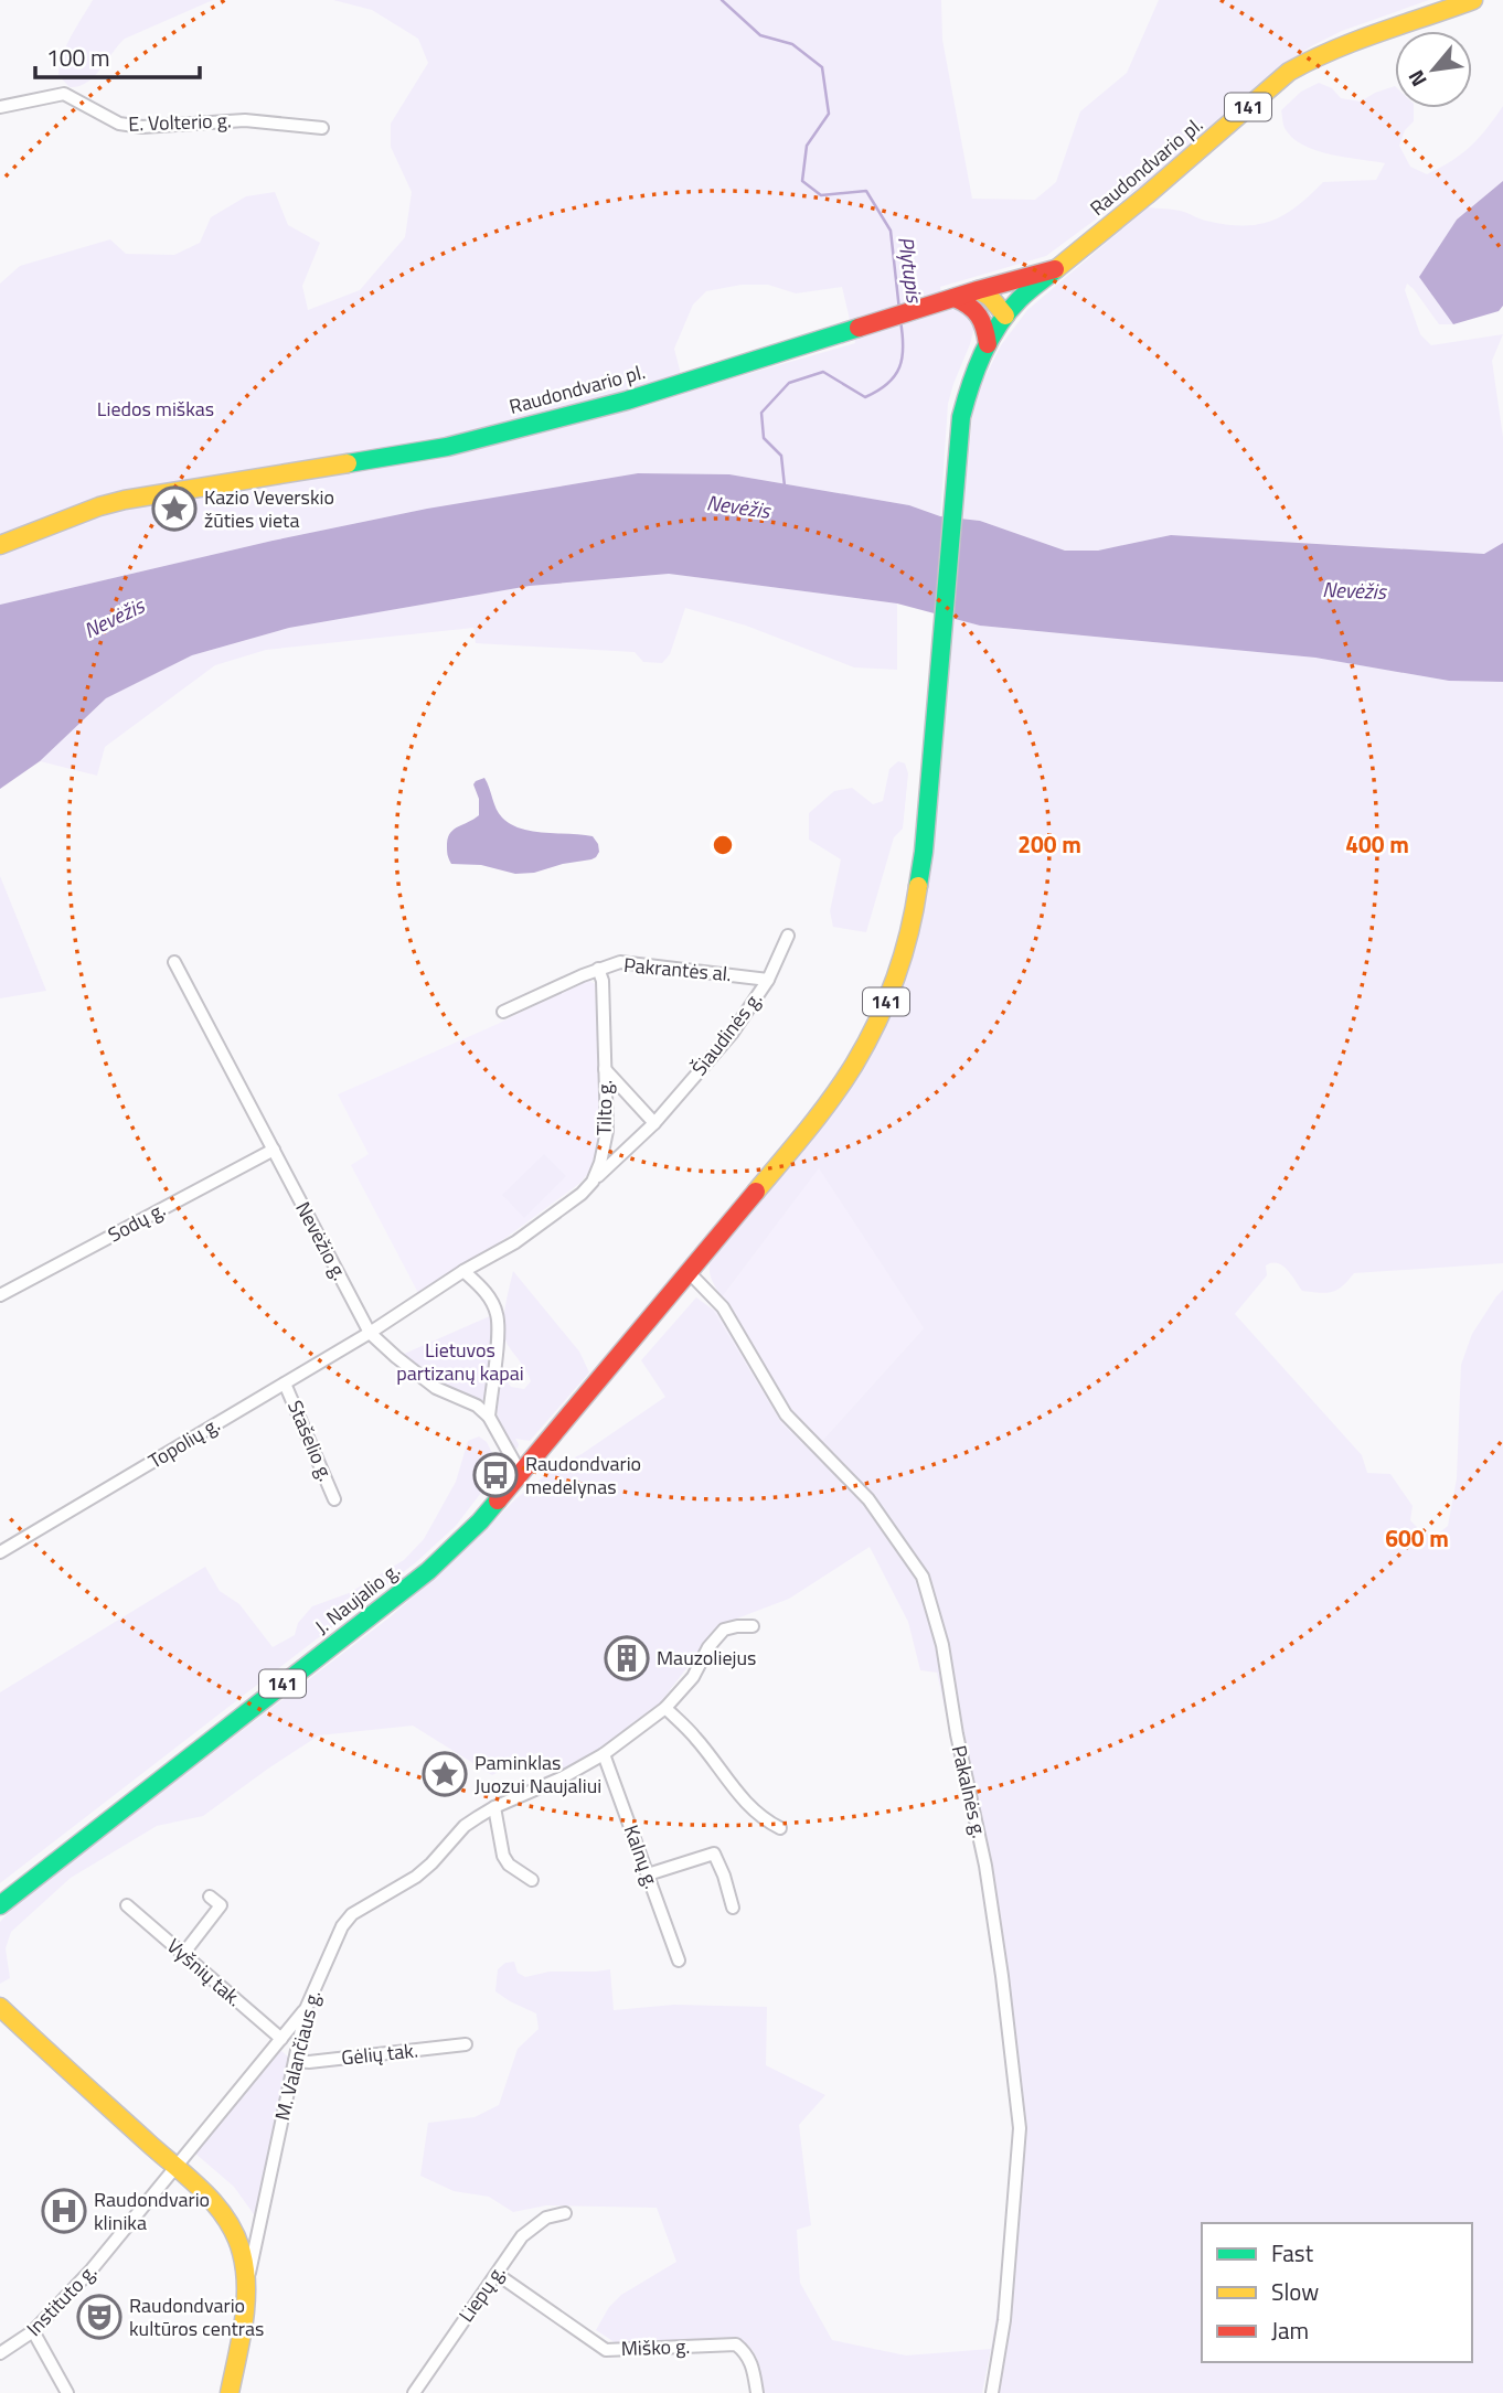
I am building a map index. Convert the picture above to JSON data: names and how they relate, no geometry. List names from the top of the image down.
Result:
{
  "streets": {
    "main road": ["141", "Raudondvario pl.", "J. Naujalio g."],
    "street": [
      "E. Volterio g.",
      "Pakrantės al.",
      "Šiaudinės g.",
      "Tilto g.",
      "Sodų g.",
      "Nevėžio g.",
      "Stašelio g.",
      "Topolių g.",
      "Pakalnės g.",
      "Kalnų g.",
      "Vyšnių tak.",
      "Gėlių tak.",
      "M. Valančiaus g.",
      "Liepų g.",
      "Instituto g.",
      "Miško g."
    ]
  },
  "crossings": [
    ["141", "Raudondvario pl."],
    ["141", "J. Naujalio g."],
    ["141", "Pakalnės g."],
    ["Pakrantės al.", "Šiaudinės g."],
    ["Pakrantės al.", "Tilto g."],
    ["Šiaudinės g.", "Tilto g."],
    ["Tilto g.", "Nevėžio g."],
    ["Tilto g.", "Topolių g."],
    ["Sodų g.", "Nevėžio g."],
    ["Nevėžio g.", "Topolių g."],
    ["Nevėžio g.", "J. Naujalio g."],
    ["Stašelio g.", "Topolių g."],
    ["J. Naujalio g.", "Pakalnės g."],
    ["Kalnų g.", "M. Valančiaus g."],
    ["Vyšnių tak.", "Instituto g."],
    ["Gėlių tak.", "M. Valančiaus g."],
    ["M. Valančiaus g.", "Instituto g."],
    ["Liepų g.", "Miško g."]
  ],
  "water": ["Plytupis", "Nevėžis"],
  "parks": ["Liedos miškas", "Lietuvos partizanų kapai"],
  "places": {
    "place": ["Kazio Veverskio žūties vieta", "Paminklas Juozui Naujaliui"],
    "bus stop": ["Raudondvario medelynas"],
    "building": ["Mauzoliejus"],
    "hospital": ["Raudondvario klinika"],
    "theatre": ["Raudondvario kultūros centras"]
  },
  "legend": ["Fast", "Slow", "Jam"],
  "scale_bar": "100 m",
  "north": "bottom left",
  "rings": ["200 m", "400 m", "600 m"]
}
